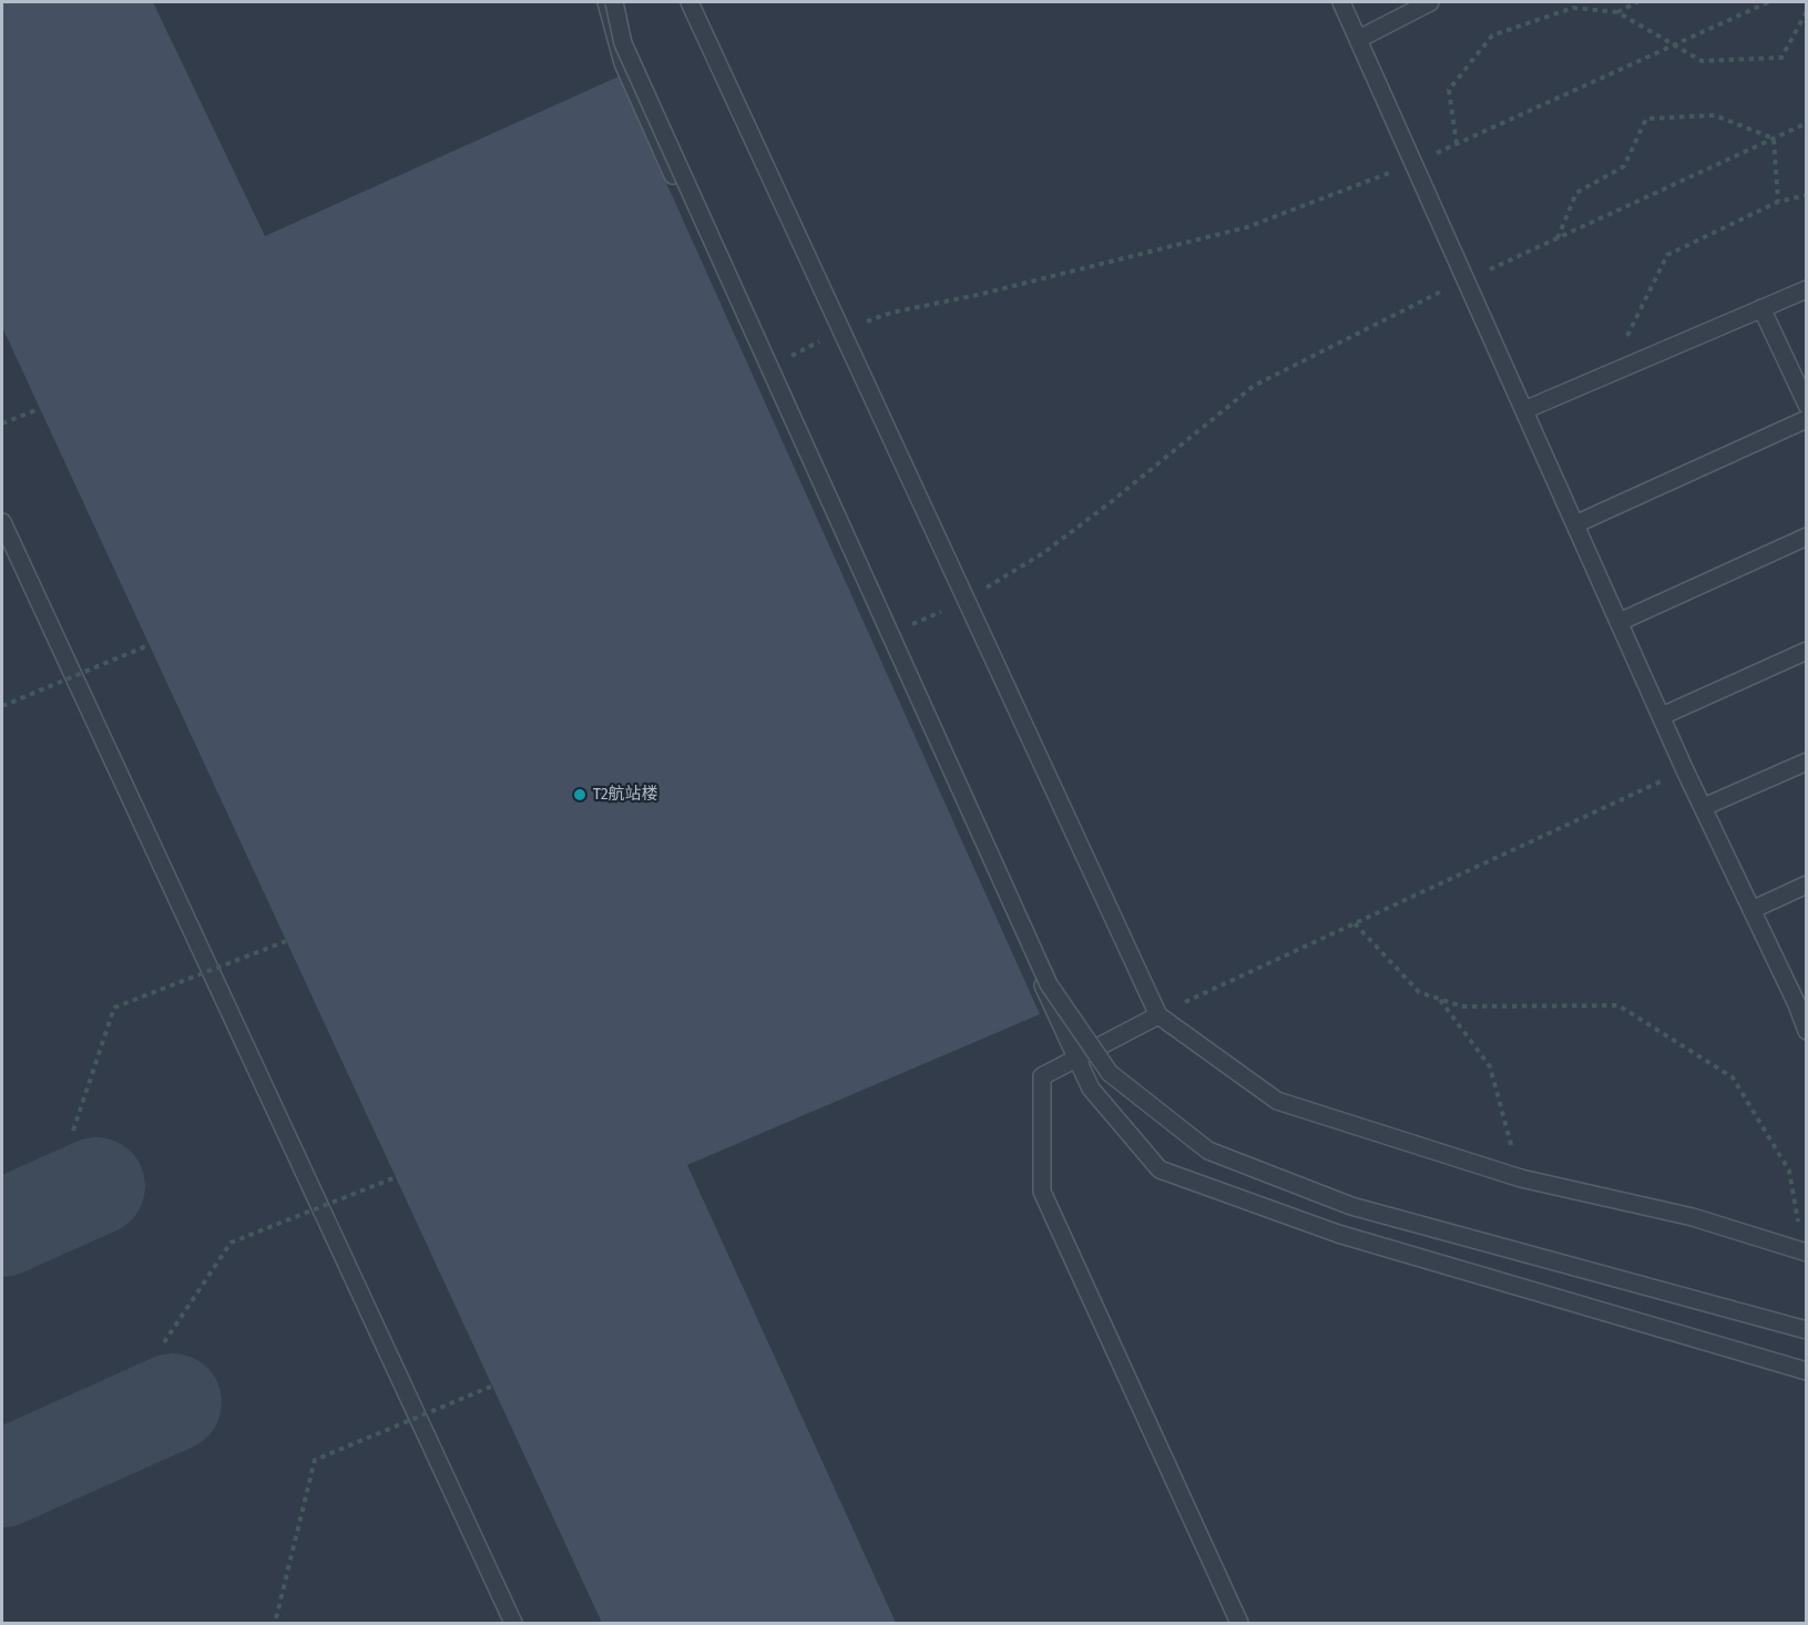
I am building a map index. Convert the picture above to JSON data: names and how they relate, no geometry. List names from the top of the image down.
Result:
{
  "places": ["T2航站楼"]
}
